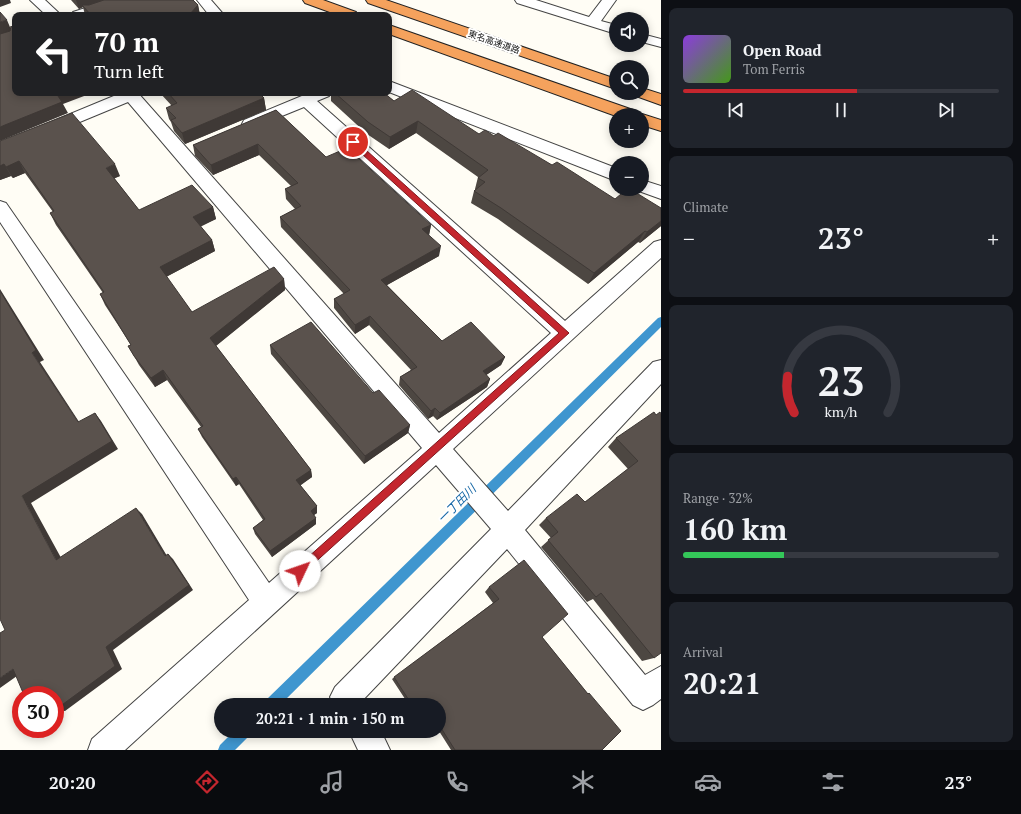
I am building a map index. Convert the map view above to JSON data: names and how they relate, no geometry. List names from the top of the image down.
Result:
{
  "streets": {
    "highway": ["東名高速道路"]
  },
  "water": ["一丁田川"],
  "page": {
    "map_buttons": ["+", "−"],
    "turn": ["70 m", "Turn left"],
    "song": ["Open Road", "Tom Ferris"],
    "tile": [
      "Climate",
      ["Range · 32%", "160 km"],
      ["Arrival", "20:21"]
    ],
    "heat": ["−", "23°", "+"],
    "limit": "30",
    "trip": "20:21 · 1 min · 150 m",
    "tabs": ["20:20", "23°"],
    "gauge": ["23", "km/h"]
  }
}
